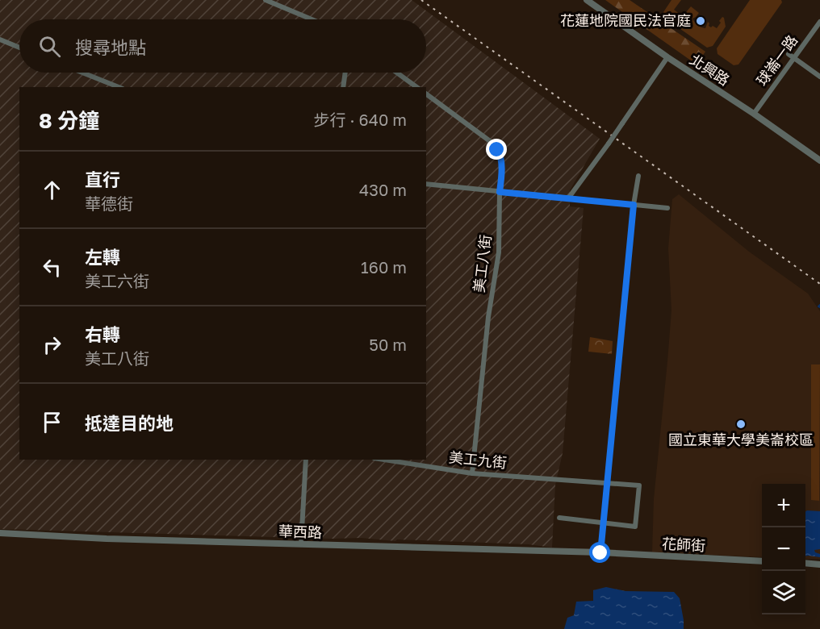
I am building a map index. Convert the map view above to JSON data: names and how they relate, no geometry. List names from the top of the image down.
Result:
{
  "streets": {
    "street": [
      "球崙一路",
      "北興路",
      "美工八街",
      "美工九街",
      "華西路",
      "花師街"
    ]
  },
  "crossings": [
    ["球崙一路", "北興路"],
    ["美工八街", "美工九街"],
    ["華西路", "花師街"]
  ],
  "places": ["花蓮地院國民法官庭", "國立東華大學美崙校區"],
  "page": {
    "search": "搜尋地點",
    "heading": ["8 分鐘", "步行 · 640 m"],
    "list": [
      ["直行", "華德街", "430 m"],
      ["左轉", "美工六街", "160 m"],
      ["右轉", "美工八街", "50 m"],
      "抵達目的地"
    ],
    "map_buttons": ["+", "−"]
  }
}
